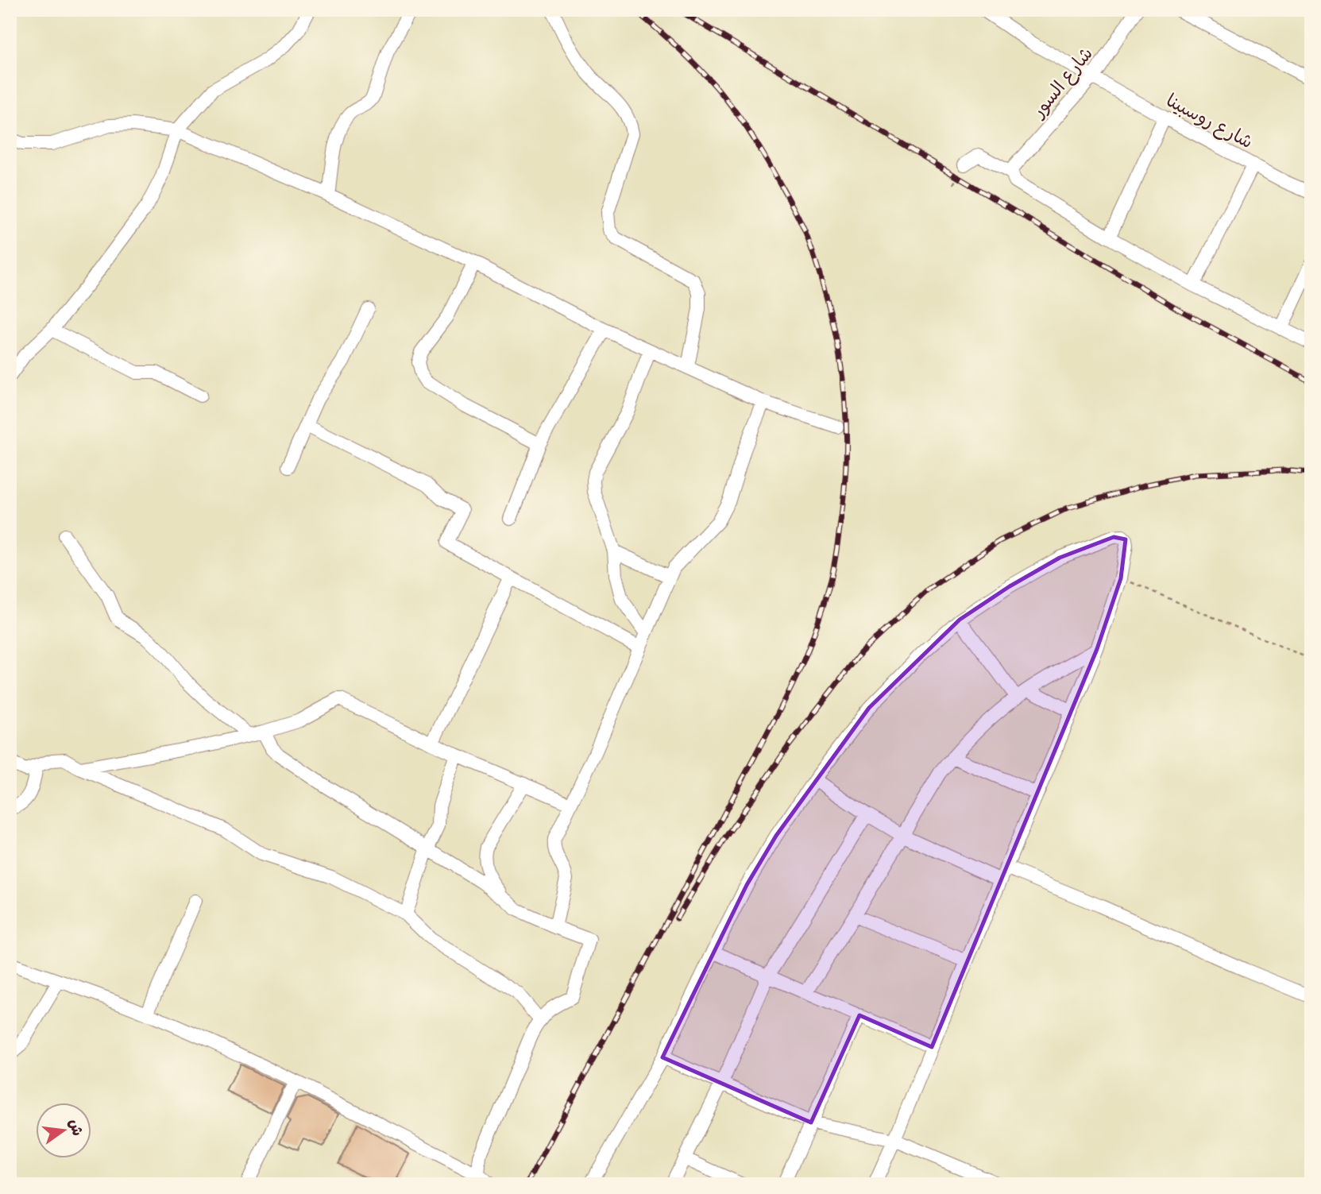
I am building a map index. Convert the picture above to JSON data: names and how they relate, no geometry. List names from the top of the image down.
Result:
{
  "streets": {
    "street": ["شارع السور", "شارع روسبينا"]
  },
  "crossings": [
    ["شارع السور", "شارع روسبينا"]
  ],
  "north": "right"
}
